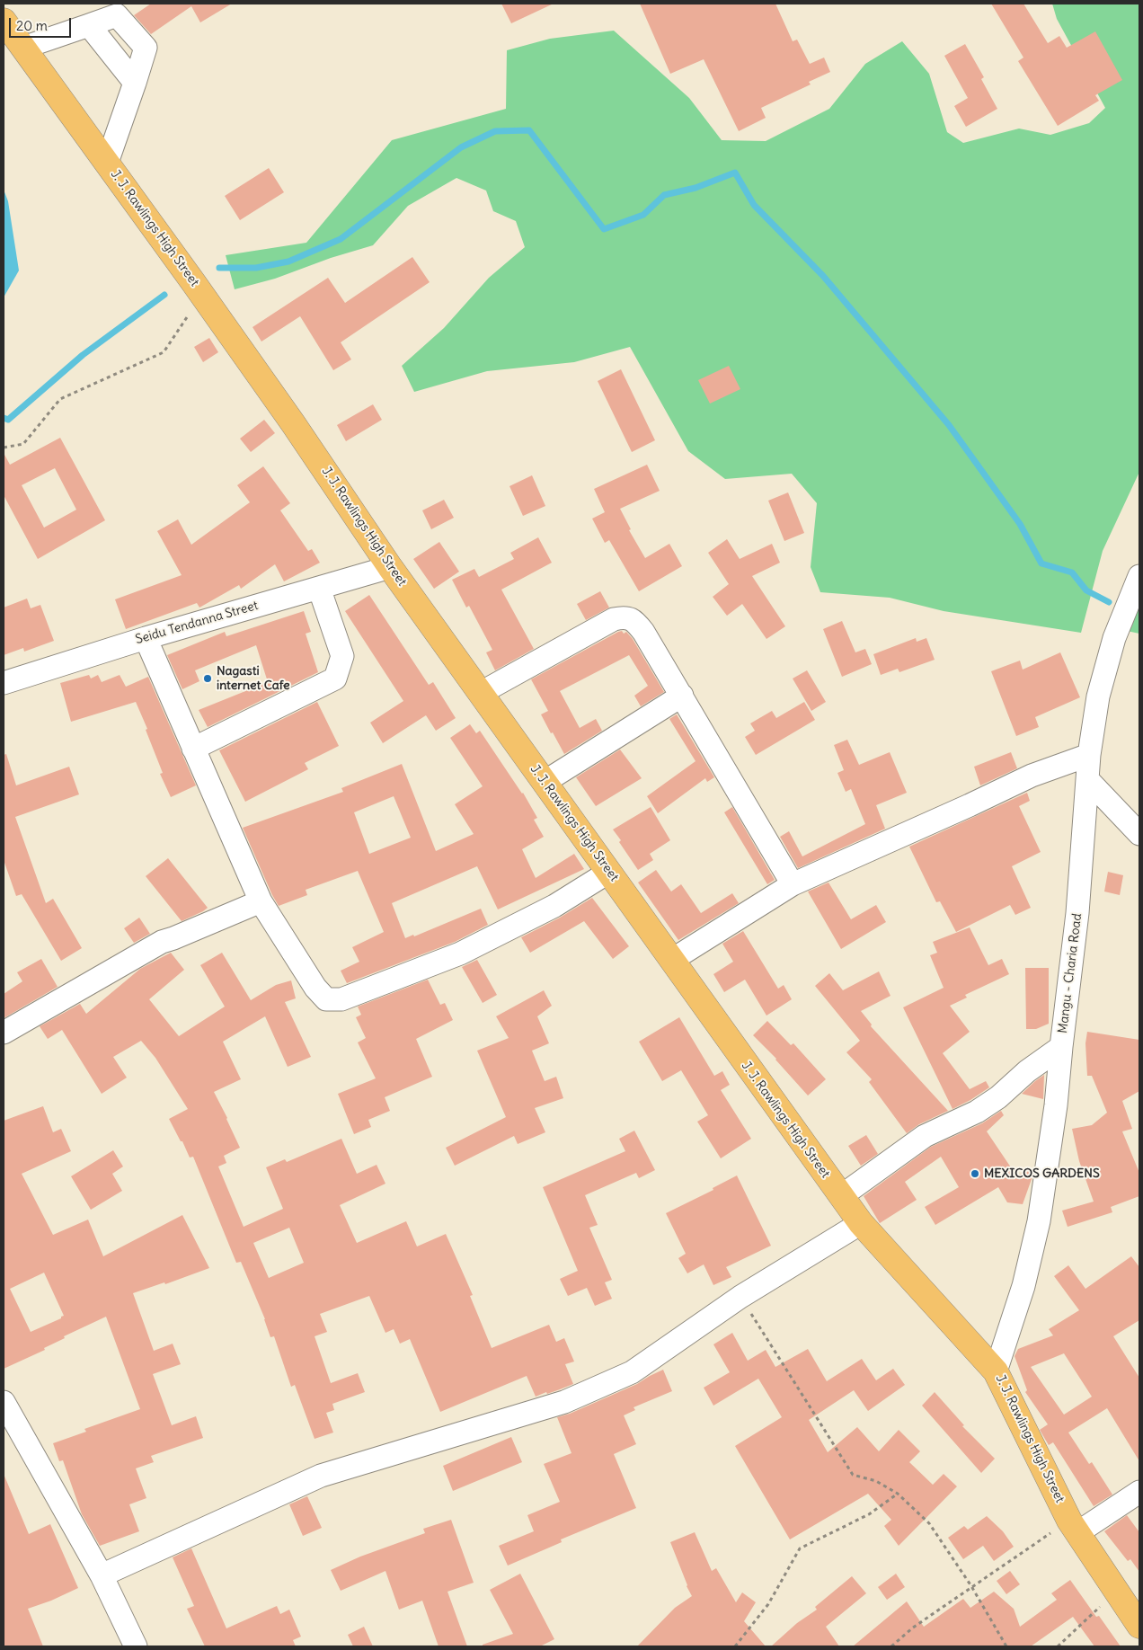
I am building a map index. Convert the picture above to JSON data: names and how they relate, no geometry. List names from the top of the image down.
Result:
{
  "streets": {
    "main road": ["J. J. Rawlings High Street"],
    "street": ["Seidu Tendanna Street", "Mangu - Charia Road"]
  },
  "crossings": [
    ["J. J. Rawlings High Street", "Seidu Tendanna Street"],
    ["J. J. Rawlings High Street", "Mangu - Charia Road"]
  ],
  "places": ["Nagasti internet Cafe", "MEXICOS GARDENS"],
  "scale_bar": "20 m"
}
